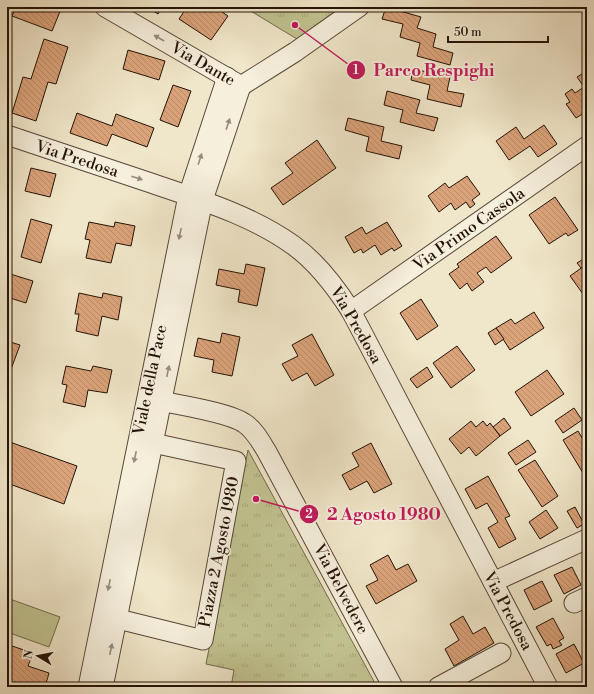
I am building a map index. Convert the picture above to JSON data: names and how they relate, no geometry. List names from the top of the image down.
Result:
{
  "streets": {
    "street": [
      "Via Dante",
      "Via Predosa",
      "Via Primo Cassola",
      "Viale della Pace",
      "Piazza 2 Agosto 1980",
      "Via Belvedere"
    ]
  },
  "crossings": [
    ["Via Dante", "Viale della Pace"],
    ["Via Predosa", "Via Primo Cassola"],
    ["Via Predosa", "Viale della Pace"],
    ["Viale della Pace", "Piazza 2 Agosto 1980"],
    ["Viale della Pace", "Via Belvedere"]
  ],
  "one_way": ["Via Dante"],
  "places": ["Parco Respighi", "2 Agosto 1980"],
  "scale_bar": "50 m",
  "north": "left"
}
